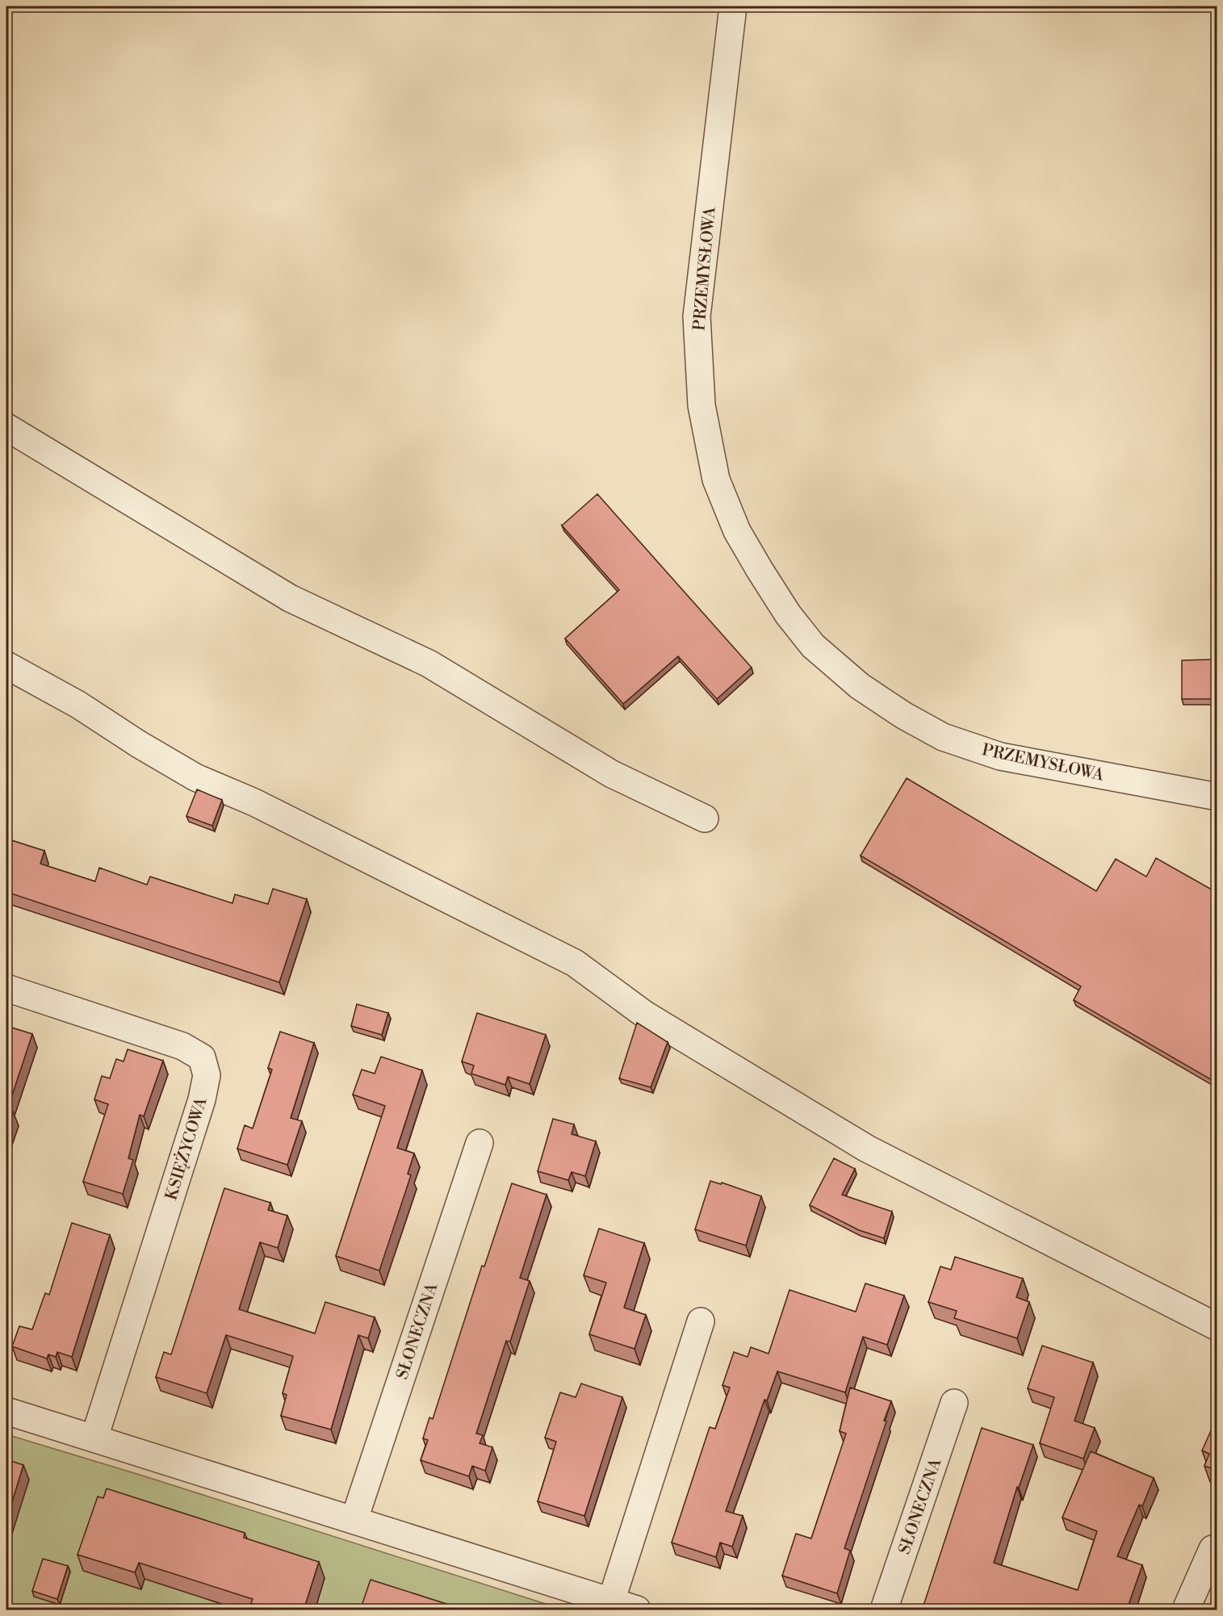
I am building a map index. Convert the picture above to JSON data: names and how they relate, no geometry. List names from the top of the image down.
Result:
{
  "streets": {
    "street": ["PRZEMYSŁOWA", "KSIĘŻYCOWA", "SŁONECZNA"]
  }
}
